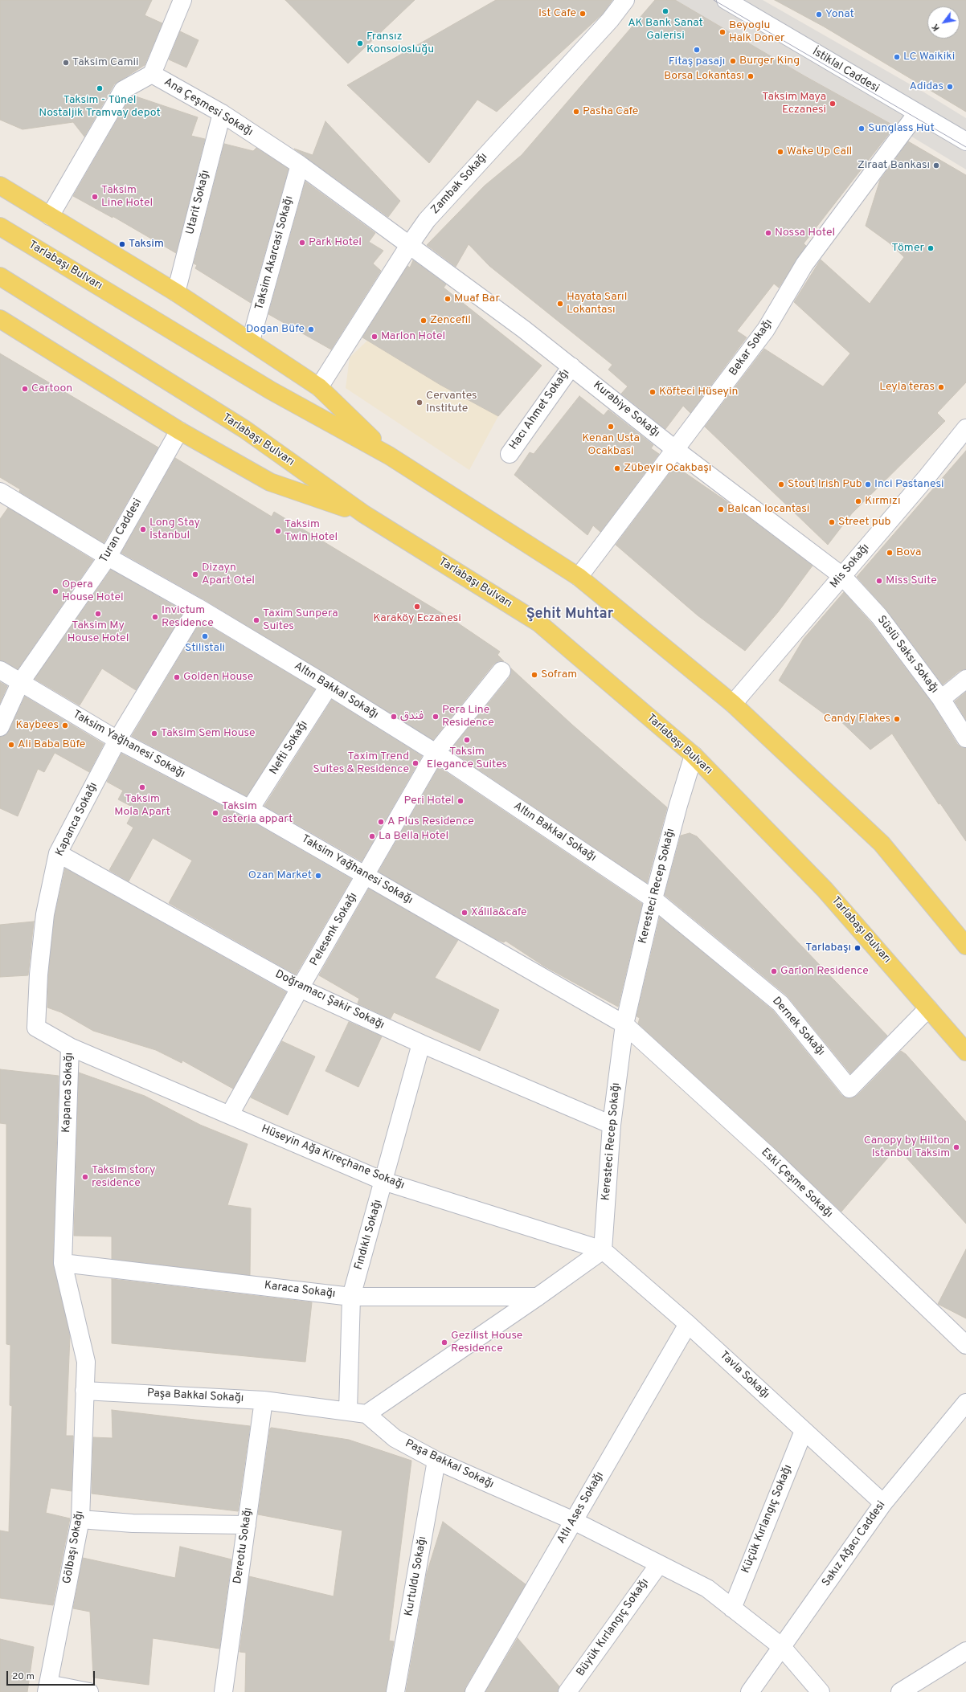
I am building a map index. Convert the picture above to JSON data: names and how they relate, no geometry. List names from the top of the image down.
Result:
{
  "streets": {
    "main road": ["Tarlabaşı Bulvarı"],
    "street": [
      "İstiklal Caddesi",
      "Ana Çeşmesi Sokağı",
      "Zambak Sokağı",
      "Utarit Sokağı",
      "Taksim Akarcasi Sokağı",
      "Bekar Sokağı",
      "Hacı Ahmet Sokağı",
      "Kurabiye Sokağı",
      "Turan Caddesi",
      "Mis Sokağı",
      "Süslü Saksı Sokağı",
      "Altın Bakkal Sokağı",
      "Taksim Yağhanesi Sokağı",
      "Nefti Sokağı",
      "Kapanca Sokağı",
      "Keresteci Recep Sokağı",
      "Pelesenk Sokağı",
      "Doğramacı Şakir Sokağı",
      "Dernek Sokağı",
      "Hüseyin Ağa Kireçhane Sokağı",
      "Eski Çeşme Sokağı",
      "Fındıklı Sokağı",
      "Karaca Sokağı",
      "Tavla Sokağı",
      "Paşa Bakkal Sokağı",
      "Atlı Ases Sokağı",
      "Küçük Kırlangıç Sokağı",
      "Sakız Ağacı Caddesi",
      "Dereotu Sokağı",
      "Gölbaşı Sokağı",
      "Kurtuldu Sokağı",
      "Büyük Kırlangıç Sokağı"
    ]
  },
  "crossings": [
    ["İstiklal Caddesi", "Bekar Sokağı"],
    ["Ana Çeşmesi Sokağı", "Zambak Sokağı"],
    ["Ana Çeşmesi Sokağı", "Utarit Sokağı"],
    ["Ana Çeşmesi Sokağı", "Taksim Akarcasi Sokağı"],
    ["Ana Çeşmesi Sokağı", "Kurabiye Sokağı"],
    ["Zambak Sokağı", "Kurabiye Sokağı"],
    ["Tarlabaşı Bulvarı", "Bekar Sokağı"],
    ["Tarlabaşı Bulvarı", "Mis Sokağı"],
    ["Tarlabaşı Bulvarı", "Keresteci Recep Sokağı"],
    ["Tarlabaşı Bulvarı", "Dernek Sokağı"],
    ["Bekar Sokağı", "Kurabiye Sokağı"],
    ["Hacı Ahmet Sokağı", "Kurabiye Sokağı"],
    ["Kurabiye Sokağı", "Mis Sokağı"],
    ["Kurabiye Sokağı", "Süslü Saksı Sokağı"],
    ["Turan Caddesi", "Altın Bakkal Sokağı"],
    ["Turan Caddesi", "Taksim Yağhanesi Sokağı"],
    ["Mis Sokağı", "Süslü Saksı Sokağı"],
    ["Altın Bakkal Sokağı", "Nefti Sokağı"],
    ["Altın Bakkal Sokağı", "Kapanca Sokağı"],
    ["Altın Bakkal Sokağı", "Keresteci Recep Sokağı"],
    ["Altın Bakkal Sokağı", "Pelesenk Sokağı"],
    ["Altın Bakkal Sokağı", "Dernek Sokağı"],
    ["Taksim Yağhanesi Sokağı", "Nefti Sokağı"],
    ["Taksim Yağhanesi Sokağı", "Kapanca Sokağı"],
    ["Taksim Yağhanesi Sokağı", "Keresteci Recep Sokağı"],
    ["Taksim Yağhanesi Sokağı", "Pelesenk Sokağı"],
    ["Taksim Yağhanesi Sokağı", "Eski Çeşme Sokağı"],
    ["Kapanca Sokağı", "Doğramacı Şakir Sokağı"],
    ["Kapanca Sokağı", "Hüseyin Ağa Kireçhane Sokağı"],
    ["Kapanca Sokağı", "Karaca Sokağı"],
    ["Kapanca Sokağı", "Gölbaşı Sokağı"],
    ["Keresteci Recep Sokağı", "Doğramacı Şakir Sokağı"],
    ["Keresteci Recep Sokağı", "Dernek Sokağı"],
    ["Keresteci Recep Sokağı", "Hüseyin Ağa Kireçhane Sokağı"],
    ["Keresteci Recep Sokağı", "Eski Çeşme Sokağı"],
    ["Keresteci Recep Sokağı", "Tavla Sokağı"],
    ["Pelesenk Sokağı", "Doğramacı Şakir Sokağı"],
    ["Pelesenk Sokağı", "Hüseyin Ağa Kireçhane Sokağı"],
    ["Doğramacı Şakir Sokağı", "Fındıklı Sokağı"],
    ["Hüseyin Ağa Kireçhane Sokağı", "Fındıklı Sokağı"],
    ["Hüseyin Ağa Kireçhane Sokağı", "Tavla Sokağı"],
    ["Fındıklı Sokağı", "Karaca Sokağı"],
    ["Fındıklı Sokağı", "Paşa Bakkal Sokağı"],
    ["Tavla Sokağı", "Atlı Ases Sokağı"],
    ["Tavla Sokağı", "Küçük Kırlangıç Sokağı"],
    ["Tavla Sokağı", "Sakız Ağacı Caddesi"],
    ["Paşa Bakkal Sokağı", "Atlı Ases Sokağı"],
    ["Paşa Bakkal Sokağı", "Küçük Kırlangıç Sokağı"],
    ["Paşa Bakkal Sokağı", "Sakız Ağacı Caddesi"],
    ["Paşa Bakkal Sokağı", "Dereotu Sokağı"],
    ["Paşa Bakkal Sokağı", "Gölbaşı Sokağı"],
    ["Paşa Bakkal Sokağı", "Kurtuldu Sokağı"],
    ["Paşa Bakkal Sokağı", "Büyük Kırlangıç Sokağı"]
  ],
  "districts": ["Şehit Muhtar"],
  "places": [
    "AK Bank Sanat Galerisi",
    "Ist Cafe",
    "Yonat",
    "Beyoglu Halk Doner",
    "Fransız Konsolosluğu",
    "Fitaş pasajı",
    "LC Waikiki",
    "Burger King",
    "Taksim Camii",
    "Borsa Lokantası",
    "Adidas",
    "Taksim - Tünel Nostaljik Tramvay depot",
    "Taksim Maya Eczanesi",
    "Pasha Cafe",
    "Sunglass Hut",
    "Wake Up Call",
    "Ziraat Bankası",
    "Taksim Line Hotel",
    "Nossa Hotel",
    "Park Hotel",
    "Taksim",
    "Tömer",
    "Muaf Bar",
    "Hayata Sarıl Lokantası",
    "Zencefil",
    "Dogan Büfe",
    "Marlon Hotel",
    "Leyla teras",
    "Cartoon",
    "Köfteci Hüseyin",
    "Cervantes Institute",
    "Kenan Usta Ocakbasi",
    "Zübeyir Ocakbaşı",
    "Stout Irish Pub",
    "Inci Pastanesi",
    "Kırmızı",
    "Balcan locantasi",
    "Street pub",
    "Long Stay İstanbul",
    "Taksim Twin Hotel",
    "Bova",
    "Dizayn Apart Otel",
    "Miss Suite",
    "Opera House Hotel",
    "Karaköy Eczanesi",
    "Taksim My House Hotel",
    "Invictum Residence",
    "Taxim Sunpera Suites",
    "Stilistali",
    "Sofram",
    "Golden House",
    "فندق",
    "Pera Line Residence",
    "Candy Flakes",
    "Kaybees",
    "Taksim Sem House",
    "Taksim Elegance Suites",
    "Ali Baba Büfe",
    "Taxim Trend Suites & Residence",
    "Taksim Mola Apart",
    "Peri Hotel",
    "Taksim asteria appart",
    "A Plus Residence",
    "La Bella Hotel",
    "Ozan Market",
    "Xálila&cafe",
    "Tarlabaşı",
    "Garlon Residence",
    "Canopy by Hilton Istanbul Taksim",
    "Taksim story residence",
    "Gezilist House Residence"
  ],
  "scale_bar": "20 m",
  "north": "bottom left"
}
